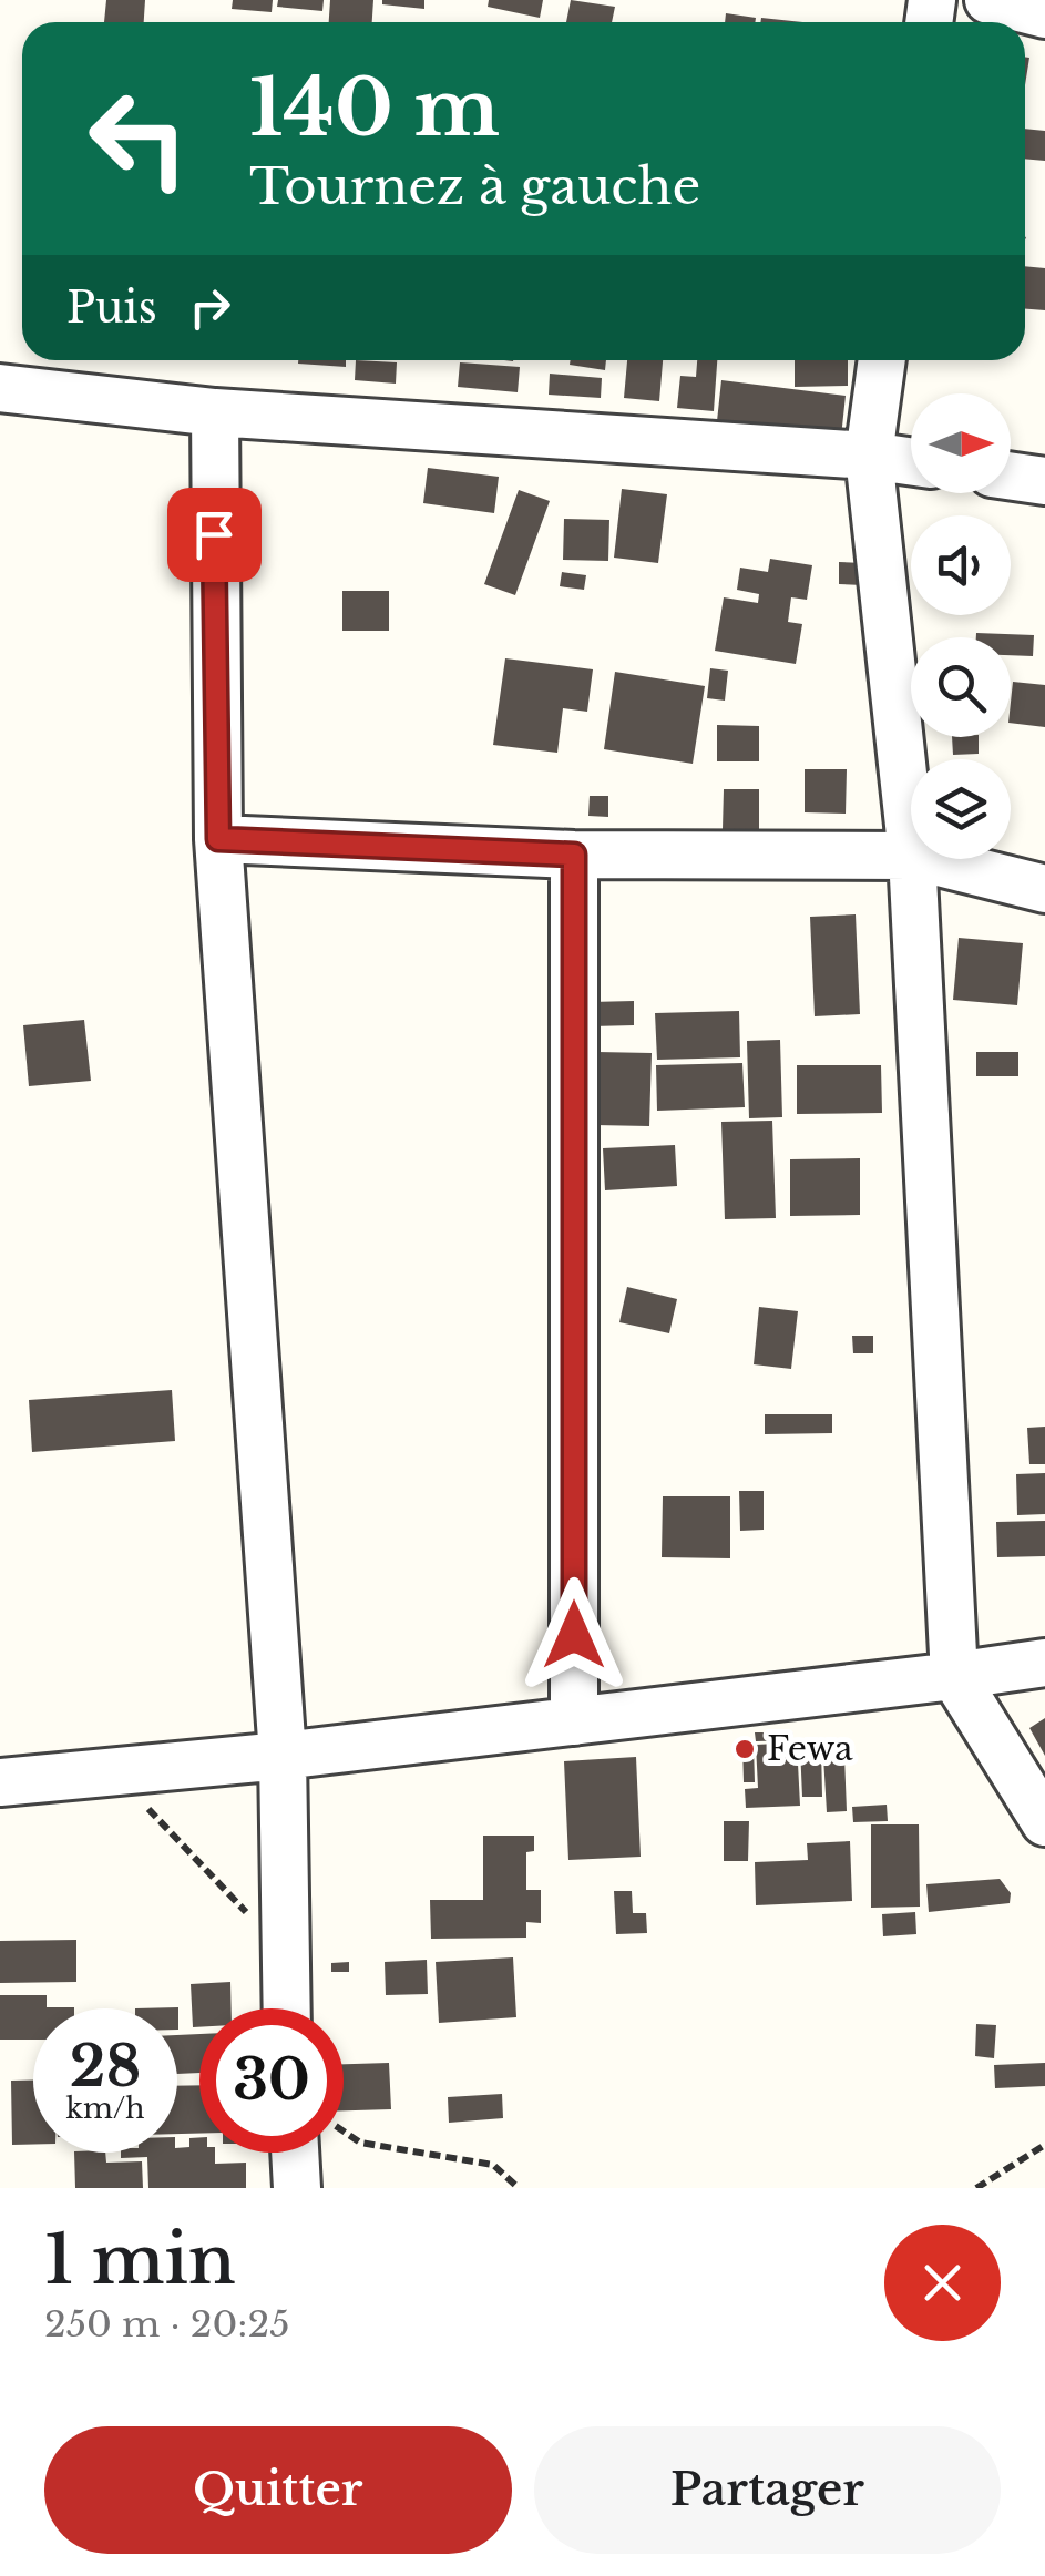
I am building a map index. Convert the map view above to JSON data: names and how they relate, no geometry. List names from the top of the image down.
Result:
{
  "places": ["Fewa"],
  "north": "right",
  "page": {
    "turn": ["140 m", "Tournez à gauche"],
    "then": "Puis",
    "speed": "28 km/h",
    "limit": "30",
    "heading": ["1 min", "250 m · 20:25"],
    "buttons": ["Quitter", "Partager"]
  }
}
